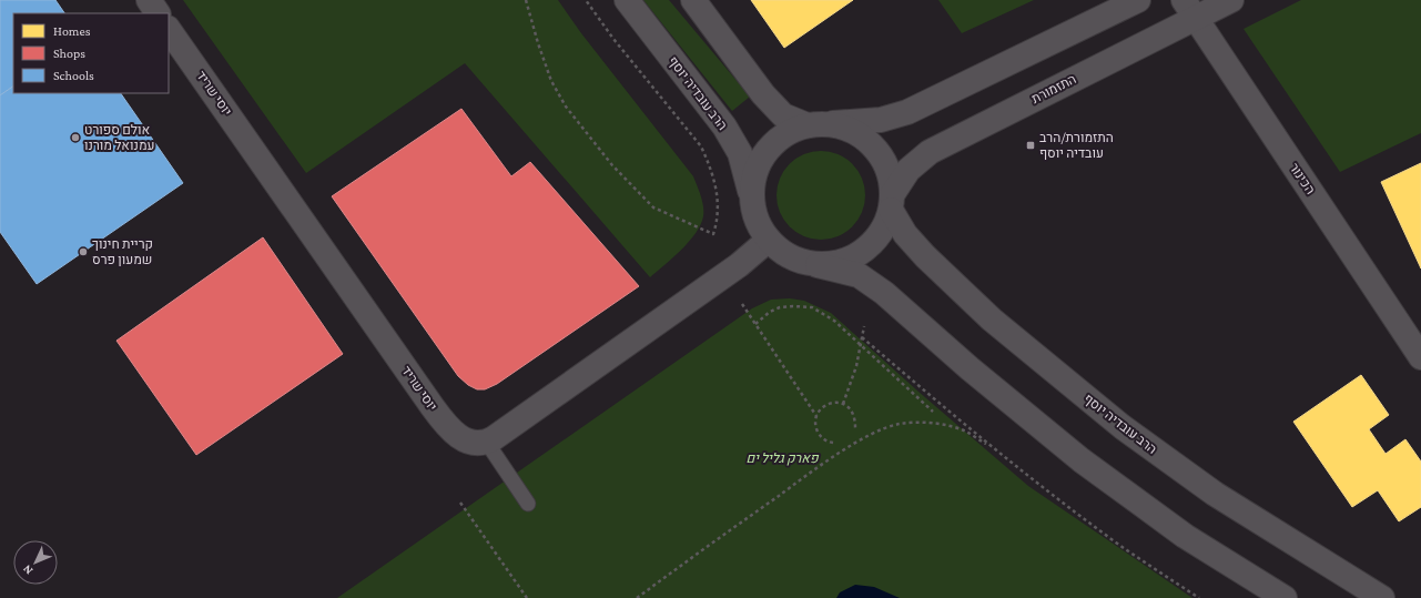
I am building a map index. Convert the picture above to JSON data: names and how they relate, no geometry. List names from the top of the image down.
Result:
{
  "streets": {
    "street": [
      "התזמורת",
      "יוסי שריד",
      "הרב עובדיה יוסף",
      "הכינור"
    ]
  },
  "crossings": [
    ["התזמורת", "הרב עובדיה יוסף"],
    ["התזמורת", "הכינור"]
  ],
  "parks": ["פארק גליל ים"],
  "places": {
    "other": ["אולם ספורט עמנואל מורנו", "קריית חינוך שמעון פרס"],
    "transit": ["התזמורת/הרב עובדיה יוסף"]
  },
  "legend": ["Homes", "Shops", "Schools"],
  "north": "bottom left"
}
